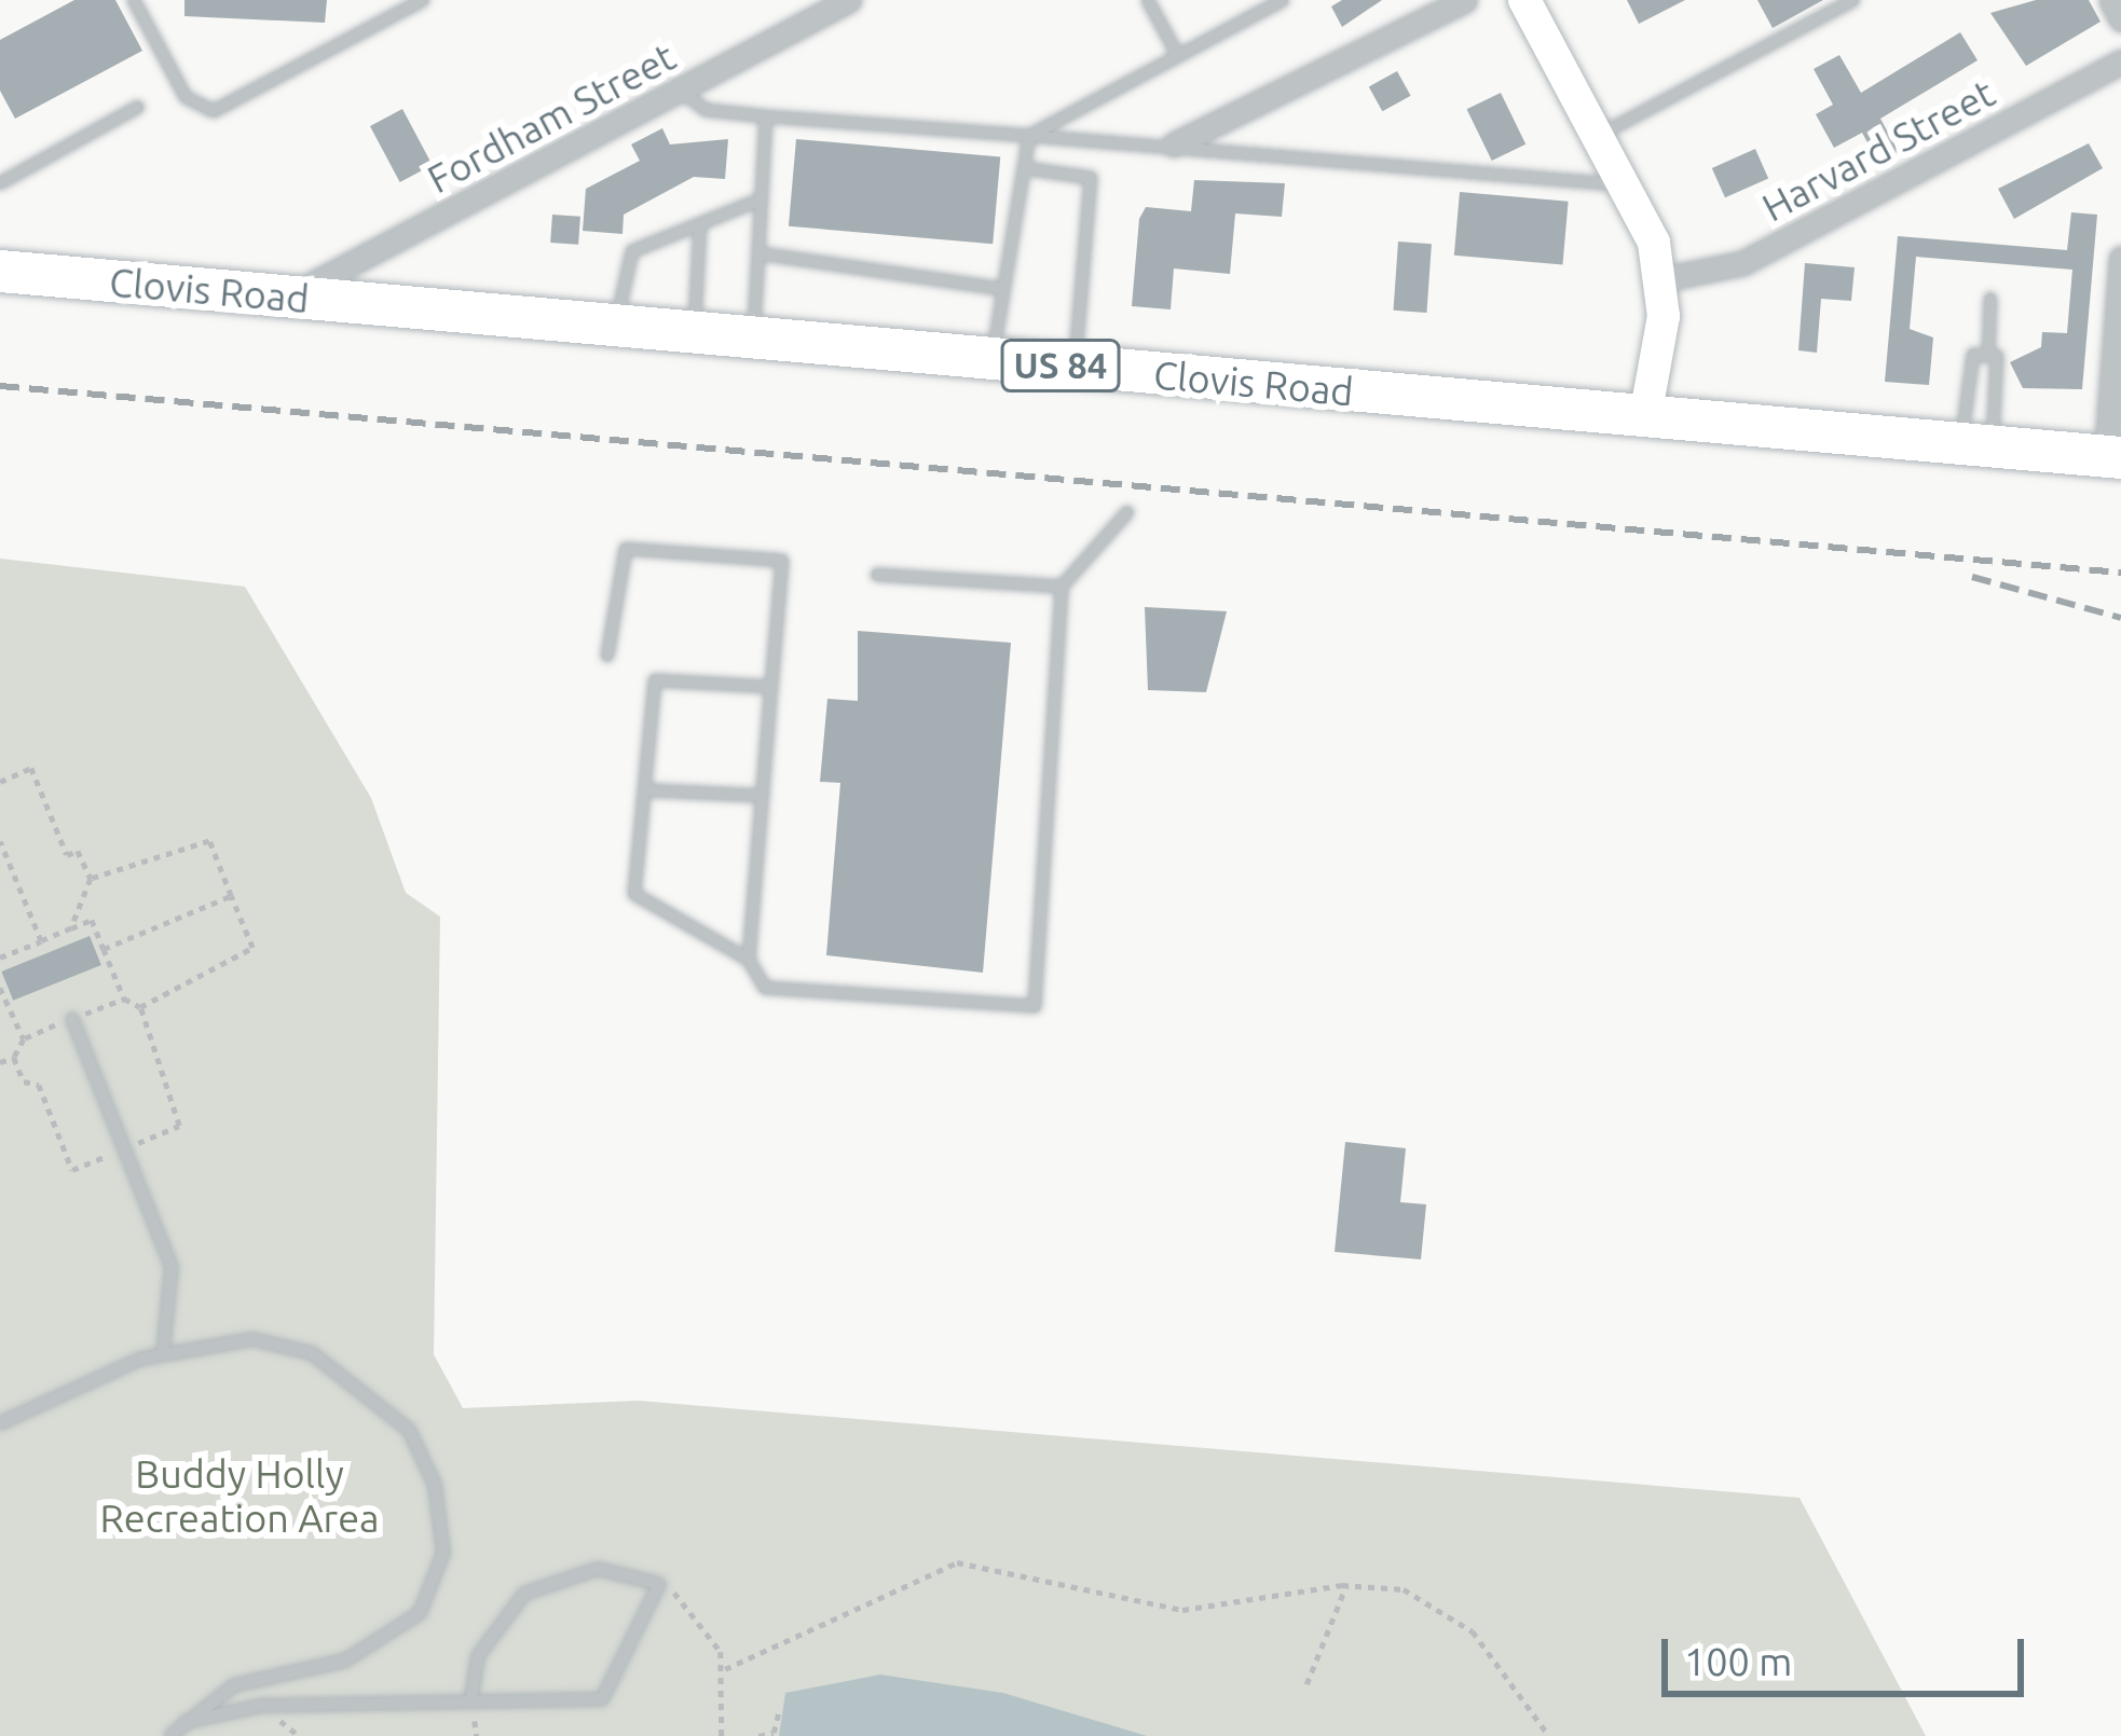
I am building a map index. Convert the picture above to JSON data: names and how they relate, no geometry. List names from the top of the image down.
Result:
{
  "streets": {
    "highway": ["Clovis Road", "US 84"],
    "street": ["Fordham Street", "Harvard Street"]
  },
  "crossings": [
    ["Fordham Street", "Clovis Road"]
  ],
  "parks": ["Buddy Holly Recreation Area"],
  "scale_bar": "100 m"
}
